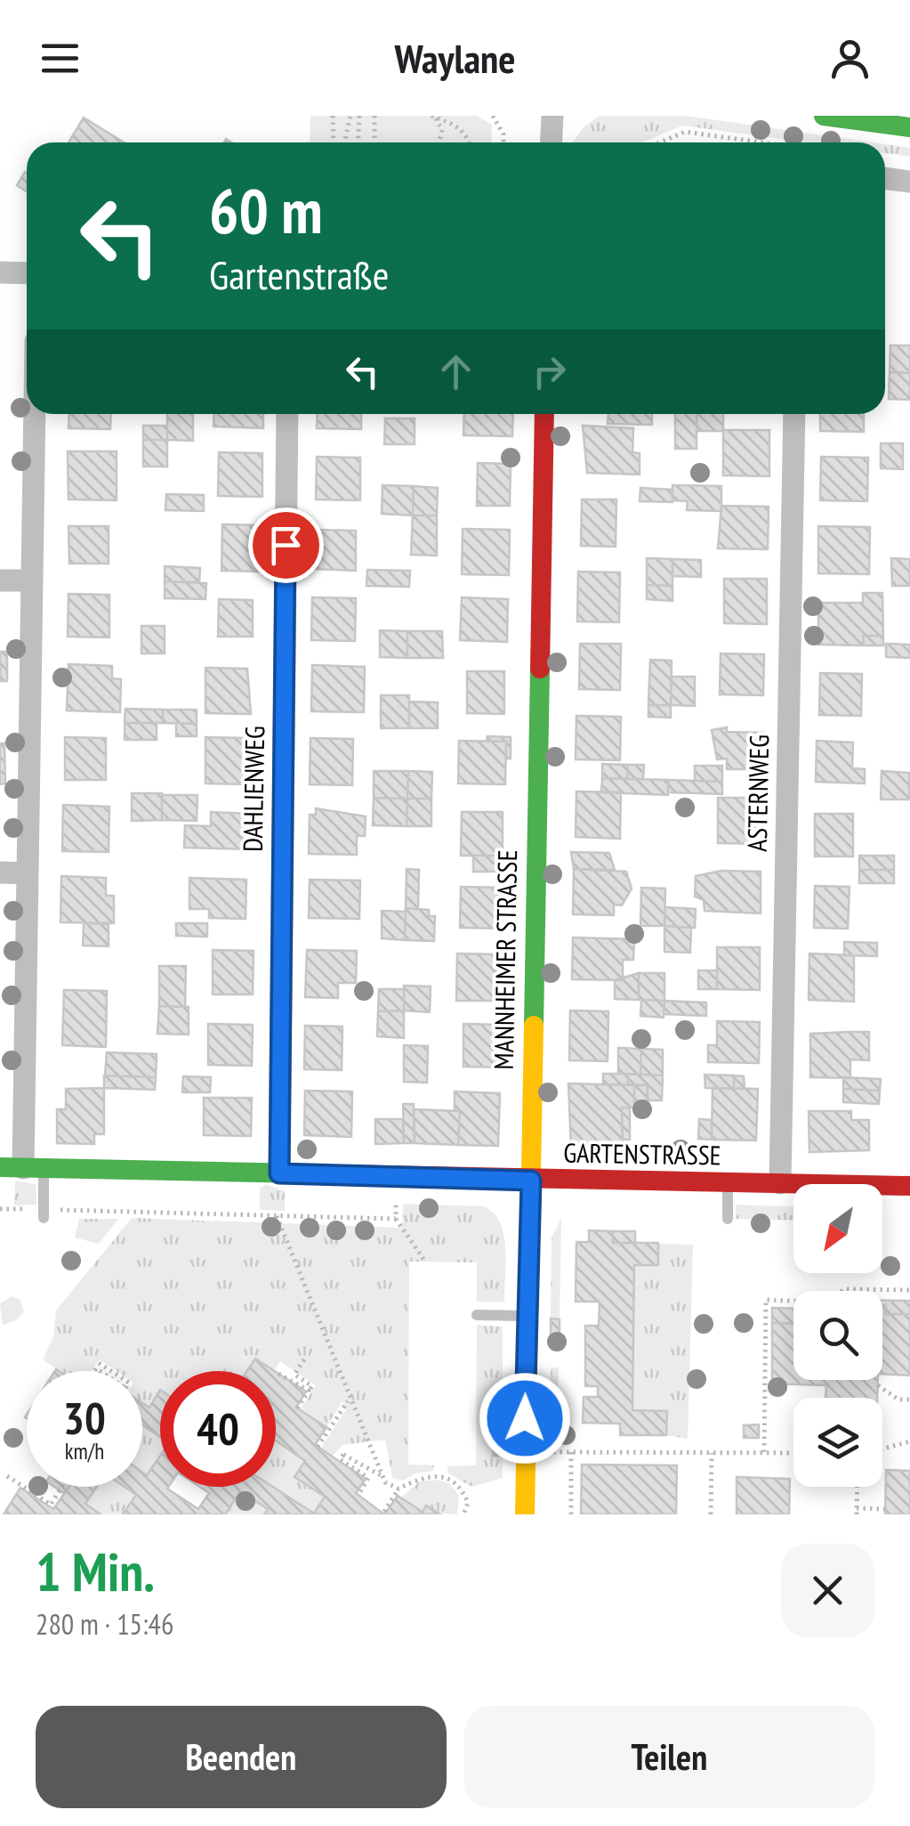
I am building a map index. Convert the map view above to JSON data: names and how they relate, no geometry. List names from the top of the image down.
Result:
{
  "streets": {
    "street": [
      "DAHLIENWEG",
      "ASTERNWEG",
      "MANNHEIMER STRASSE",
      "GARTENSTRASSE"
    ]
  },
  "crossings": [
    ["DAHLIENWEG", "GARTENSTRASSE"],
    ["ASTERNWEG", "GARTENSTRASSE"],
    ["MANNHEIMER STRASSE", "GARTENSTRASSE"]
  ],
  "north": "bottom left",
  "page": {
    "header": "Waylane",
    "turn": ["60 m", "Gartenstraße"],
    "speed": "30 km/h",
    "limit": "40",
    "heading": ["1 Min.", "280 m · 15:46"],
    "buttons": ["Beenden", "Teilen"]
  }
}
